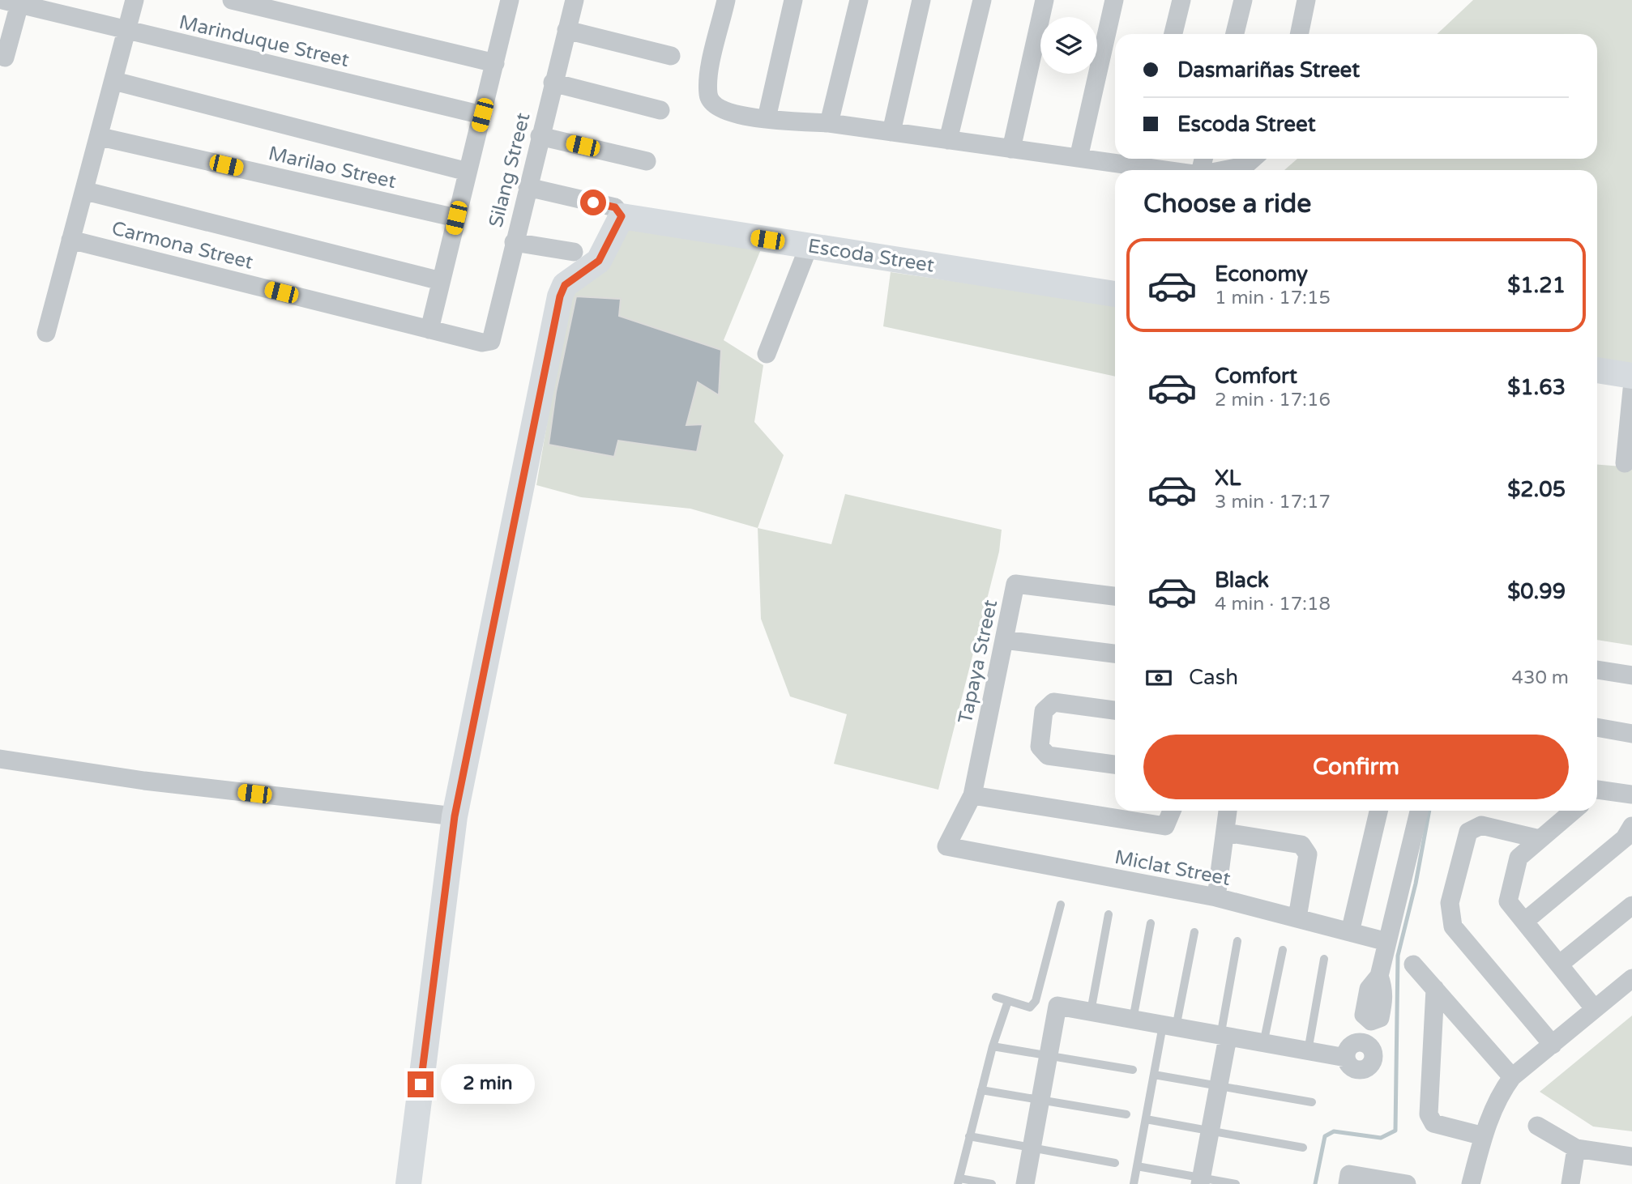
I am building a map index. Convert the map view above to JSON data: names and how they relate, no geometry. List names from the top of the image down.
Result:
{
  "streets": {
    "street": [
      "Marinduque Street",
      "Marilao Street",
      "Silang Street",
      "Carmona Street",
      "Escoda Street",
      "Tapaya Street",
      "Miclat Street"
    ]
  },
  "crossings": [
    ["Silang Street", "Carmona Street"],
    ["Tapaya Street", "Miclat Street"]
  ],
  "page": {
    "banner": ["Dasmariñas Street", "Escoda Street"],
    "heading": "Choose a ride",
    "list": [
      {
        "name": "Economy",
        "note": "1 min · 17:15",
        "value": "$1.21"
      },
      {
        "name": "Comfort",
        "note": "2 min · 17:16",
        "value": "$1.63"
      },
      {
        "name": "XL",
        "note": "3 min · 17:17",
        "value": "$2.05"
      },
      {
        "name": "Black",
        "note": "4 min · 17:18",
        "value": "$0.99"
      }
    ],
    "pay": ["Cash", "430 m"],
    "buttons": "Confirm",
    "bubble": "2 min"
  }
}
